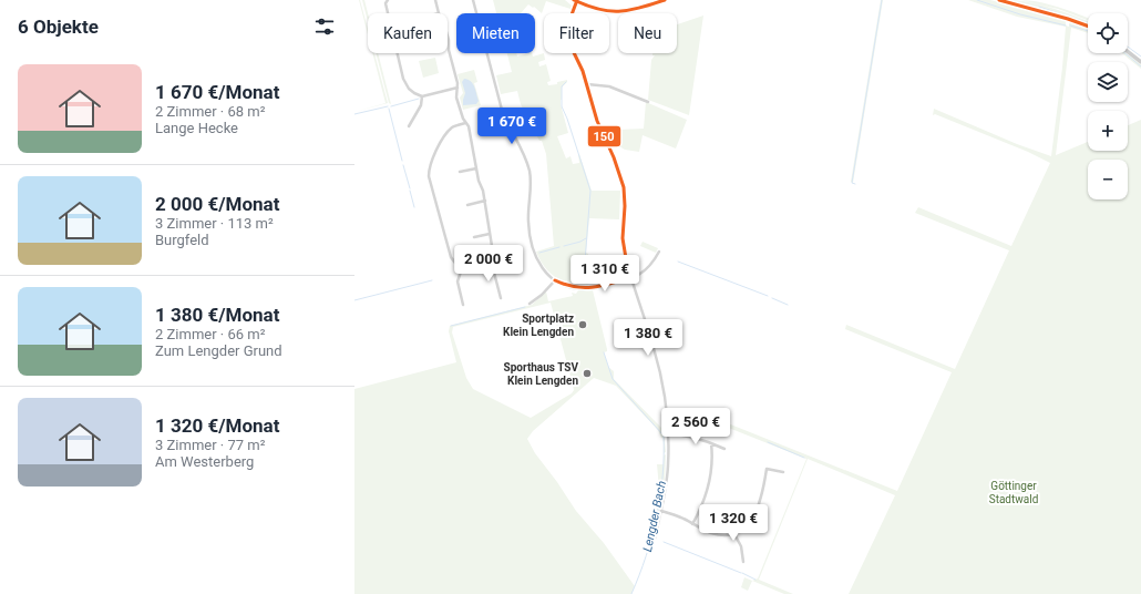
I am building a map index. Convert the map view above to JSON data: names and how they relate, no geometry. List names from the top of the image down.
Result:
{
  "water": ["Lengder Bach"],
  "parks": ["Göttinger Stadtwald"],
  "places": ["Sportplatz Klein Lengden", "Sporthaus TSV Klein Lengden"],
  "lines": ["transit line 150"],
  "page": {
    "heading": "6 Objekte",
    "map_buttons": ["+", "−"],
    "chip": [
      "Kaufen",
      "Mieten",
      "Filter",
      "Neu"
    ],
    "list": [
      {
        "name": "1 670 €/Monat",
        "note": "2 Zimmer · 68 m² · Lange Hecke"
      },
      {
        "name": "2 000 €/Monat",
        "note": "3 Zimmer · 113 m² · Burgfeld"
      },
      {
        "name": "1 380 €/Monat",
        "note": "2 Zimmer · 66 m² · Zum Lengder Grund"
      },
      {
        "name": "1 320 €/Monat",
        "note": "3 Zimmer · 77 m² · Am Westerberg"
      }
    ],
    "price": [
      "1 670 €",
      "2 000 €",
      "1 310 €",
      "1 380 €",
      "2 560 €",
      "1 320 €"
    ]
  }
}
